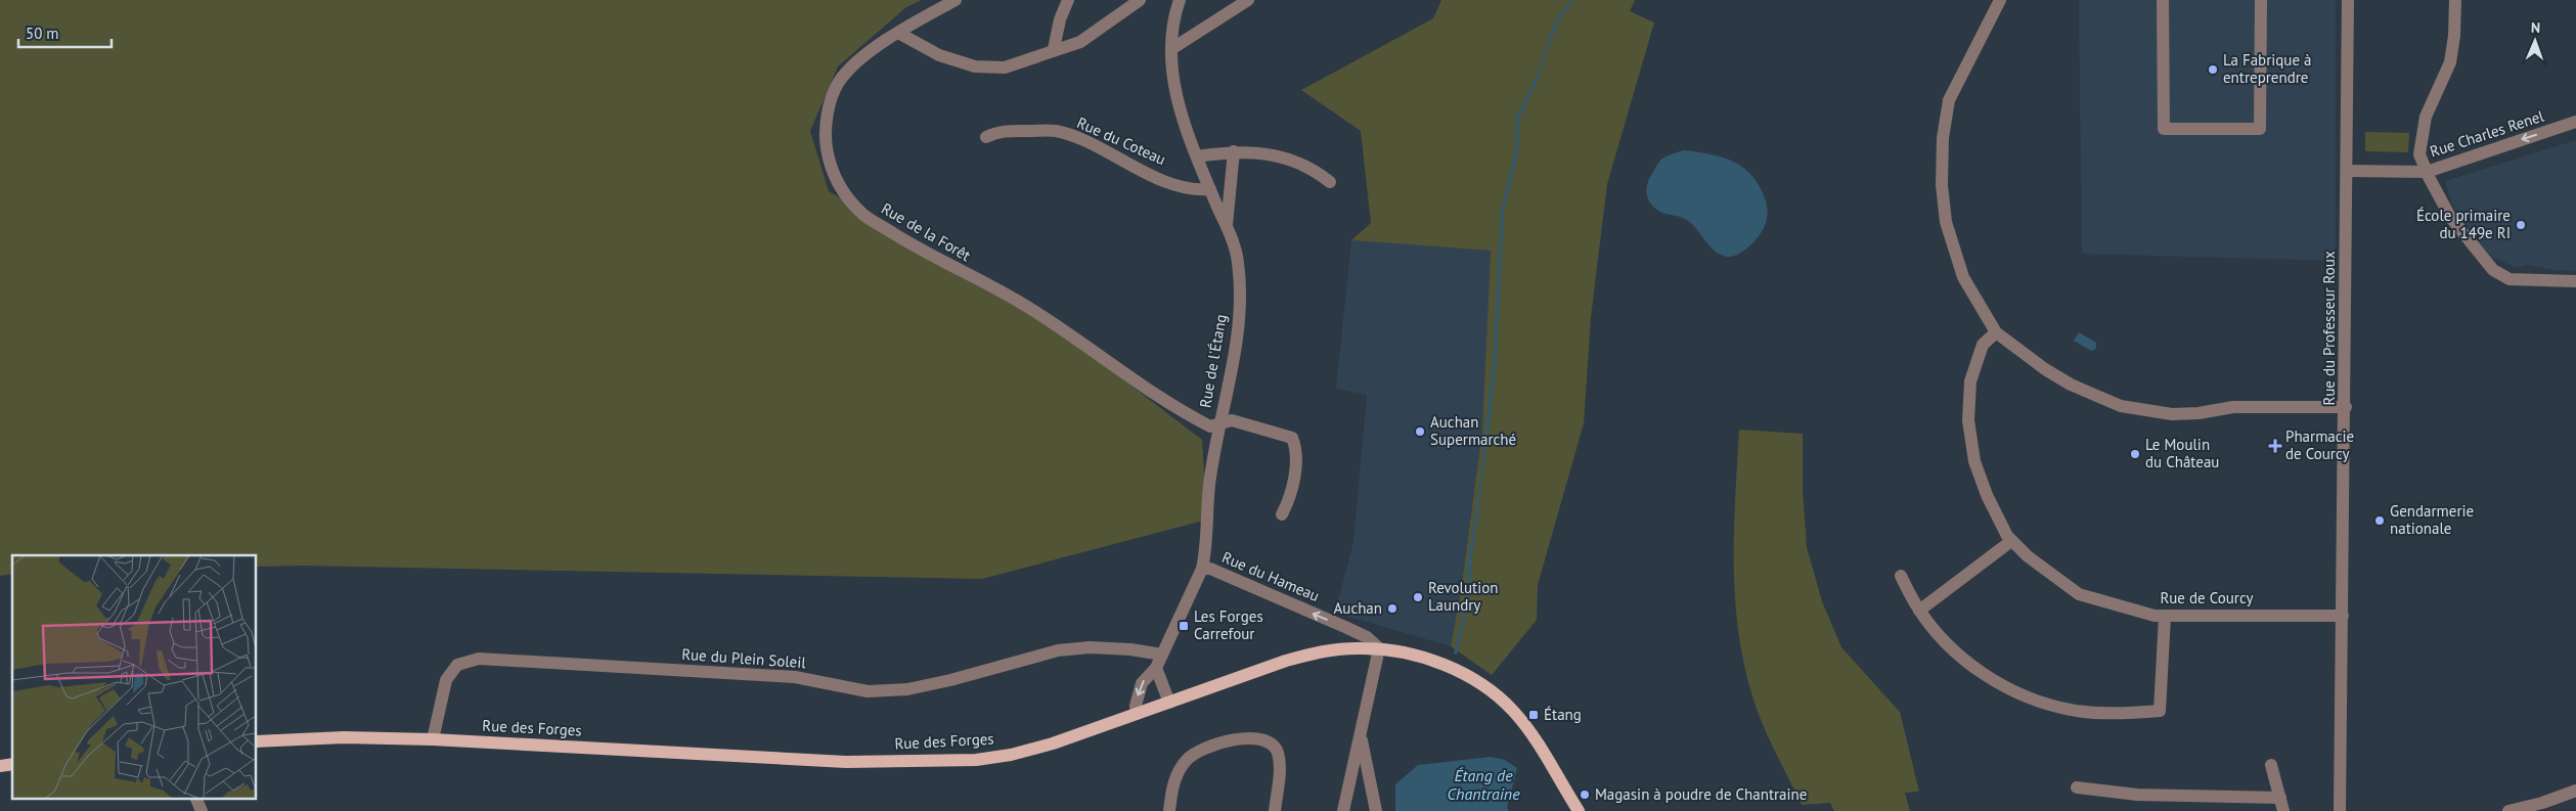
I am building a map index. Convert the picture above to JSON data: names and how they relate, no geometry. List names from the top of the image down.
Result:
{
  "streets": {
    "main road": ["Rue des Forges"],
    "street": [
      "Rue Charles Renel",
      "Rue du Coteau",
      "Rue de la Forêt",
      "Rue du Professeur Roux",
      "Rue de l'Étang",
      "Rue du Hameau",
      "Rue de Courcy",
      "Rue du Plein Soleil"
    ]
  },
  "crossings": [
    ["Rue Charles Renel", "Rue du Professeur Roux"],
    ["Rue du Coteau", "Rue de l'Étang"],
    ["Rue de la Forêt", "Rue de l'Étang"],
    ["Rue du Professeur Roux", "Rue de Courcy"],
    ["Rue de l'Étang", "Rue du Hameau"],
    ["Rue de l'Étang", "Rue du Plein Soleil"],
    ["Rue de l'Étang", "Rue des Forges"],
    ["Rue du Hameau", "Rue des Forges"],
    ["Rue du Plein Soleil", "Rue des Forges"]
  ],
  "one_way": ["Rue Charles Renel", "Rue du Hameau"],
  "water": ["Étang de Chantraine"],
  "places": {
    "other": [
      "La Fabrique à entreprendre",
      "École primaire du 149e RI",
      "Auchan Supermarché",
      "Le Moulin du Château",
      "Gendarmerie nationale",
      "Revolution Laundry",
      "Auchan",
      "Magasin à poudre de Chantraine"
    ],
    "health": ["Pharmacie de Courcy"],
    "transit": ["Les Forges Carrefour", "Étang"]
  },
  "scale_bar": "50 m",
  "north": "top"
}
